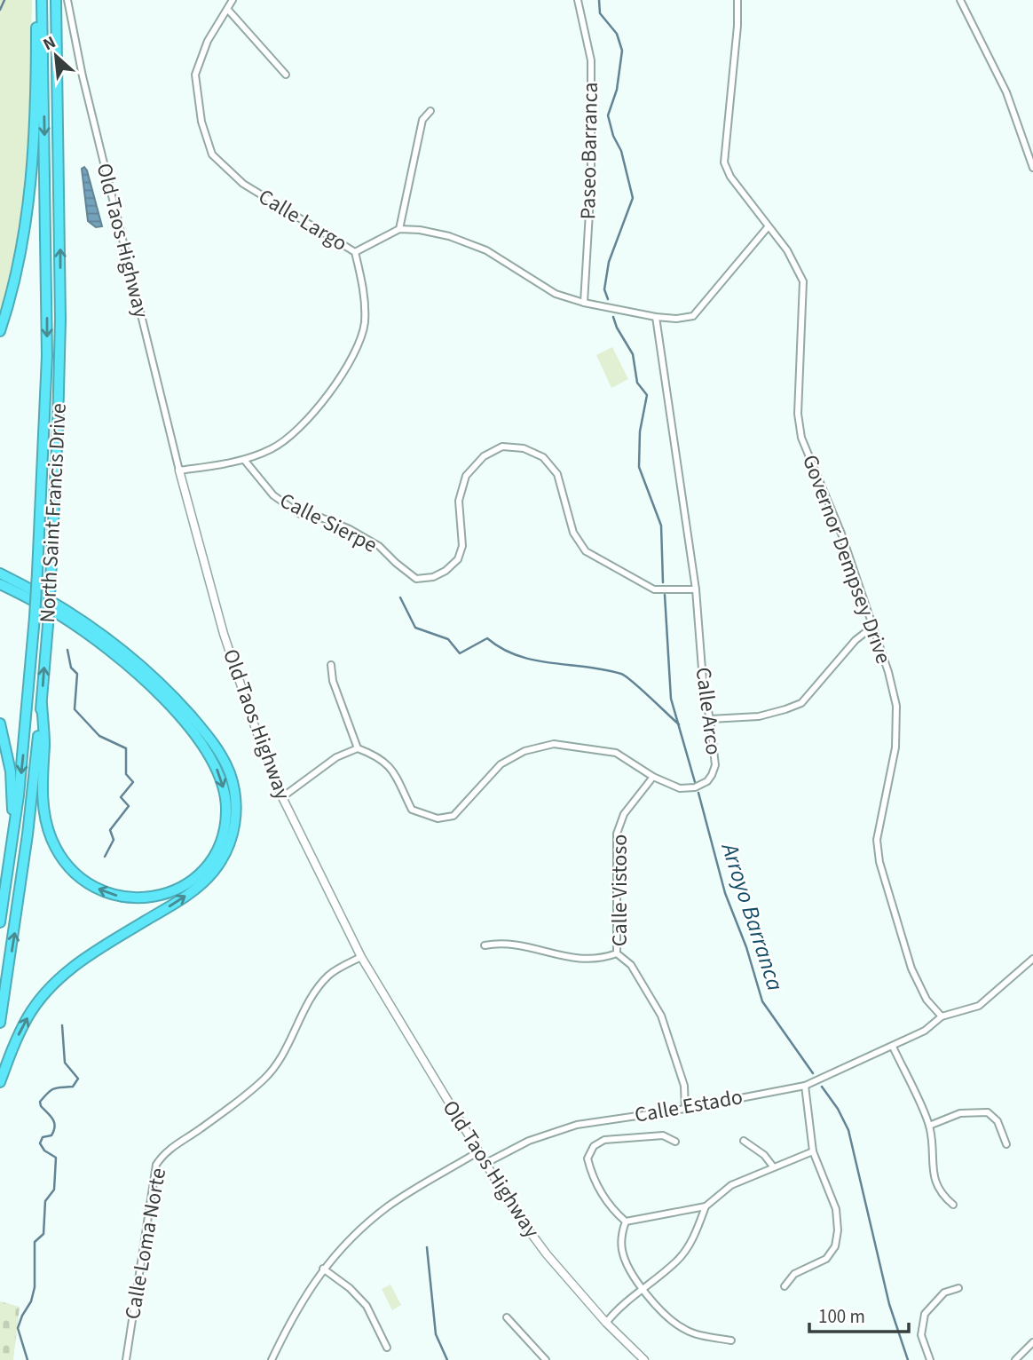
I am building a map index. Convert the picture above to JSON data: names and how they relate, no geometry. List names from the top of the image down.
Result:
{
  "streets": {
    "highway": ["North Saint Francis Drive"],
    "street": [
      "Paseo Barranca",
      "Calle Largo",
      "Old Taos Highway",
      "Calle Sierpe",
      "Governor Dempsey Drive",
      "Calle Arco",
      "Calle Vistoso",
      "Calle Estado",
      "Calle Loma Norte"
    ]
  },
  "crossings": [
    ["Calle Largo", "Old Taos Highway"],
    ["Calle Largo", "Calle Sierpe"],
    ["Old Taos Highway", "Calle Estado"],
    ["Old Taos Highway", "Calle Loma Norte"],
    ["Calle Sierpe", "Calle Arco"],
    ["Governor Dempsey Drive", "Calle Estado"],
    ["Calle Arco", "Calle Vistoso"],
    ["Calle Vistoso", "Calle Estado"]
  ],
  "water": ["Arroyo Barranca"],
  "scale_bar": "100 m",
  "north": "top left"
}
